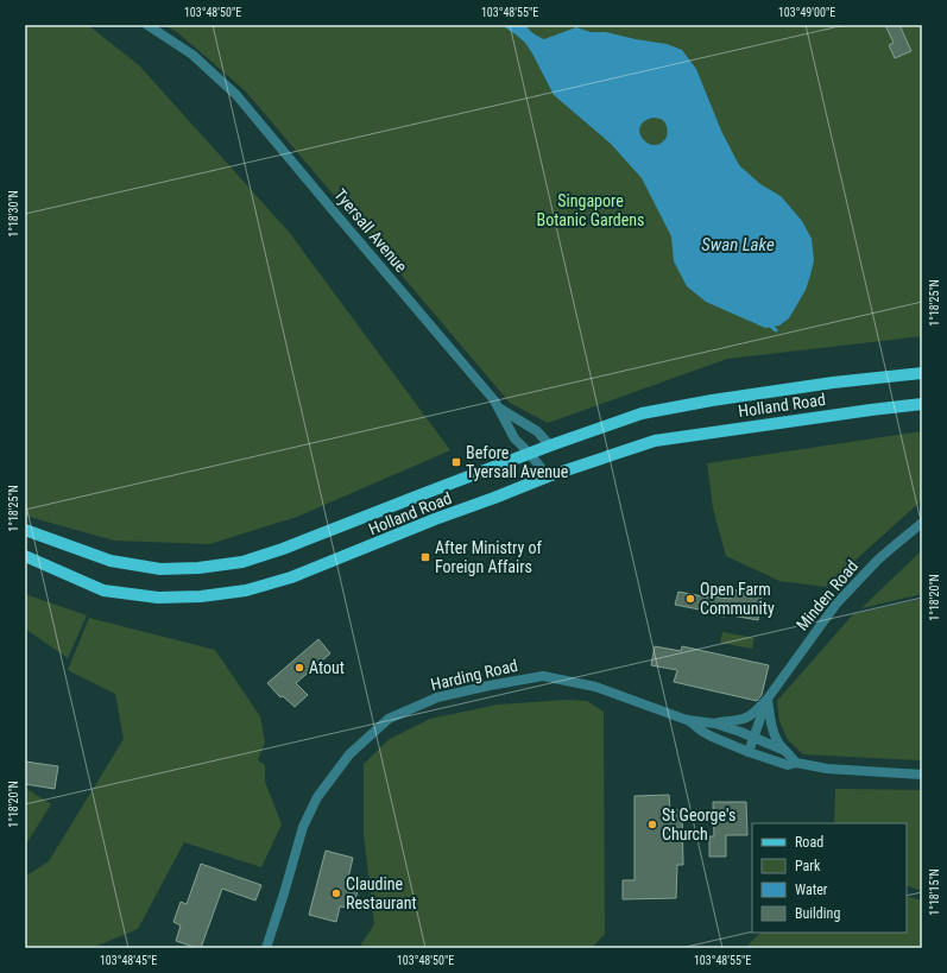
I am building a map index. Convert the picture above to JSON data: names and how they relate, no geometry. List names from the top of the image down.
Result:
{
  "streets": {
    "main road": ["Holland Road"],
    "street": ["Tyersall Avenue", "Minden Road", "Harding Road"]
  },
  "crossings": [
    ["Tyersall Avenue", "Holland Road"],
    ["Minden Road", "Harding Road"]
  ],
  "water": ["Swan Lake"],
  "parks": ["Singapore Botanic Gardens"],
  "places": {
    "transit": ["Before Tyersall Avenue", "After Ministry of Foreign Affairs"],
    "other": [
      "Open Farm Community",
      "Atout",
      "St George's Church",
      "Claudine Restaurant"
    ]
  },
  "legend": [
    "Road",
    "Park",
    "Water",
    "Building"
  ],
  "coordinates": [
    "103°48'50\"E",
    "103°48'55\"E",
    "103°49'00\"E",
    "1°18'30\"N",
    "1°18'25\"N",
    "1°18'20\"N",
    "1°18'15\"N",
    "103°48'45\"E"
  ]
}
